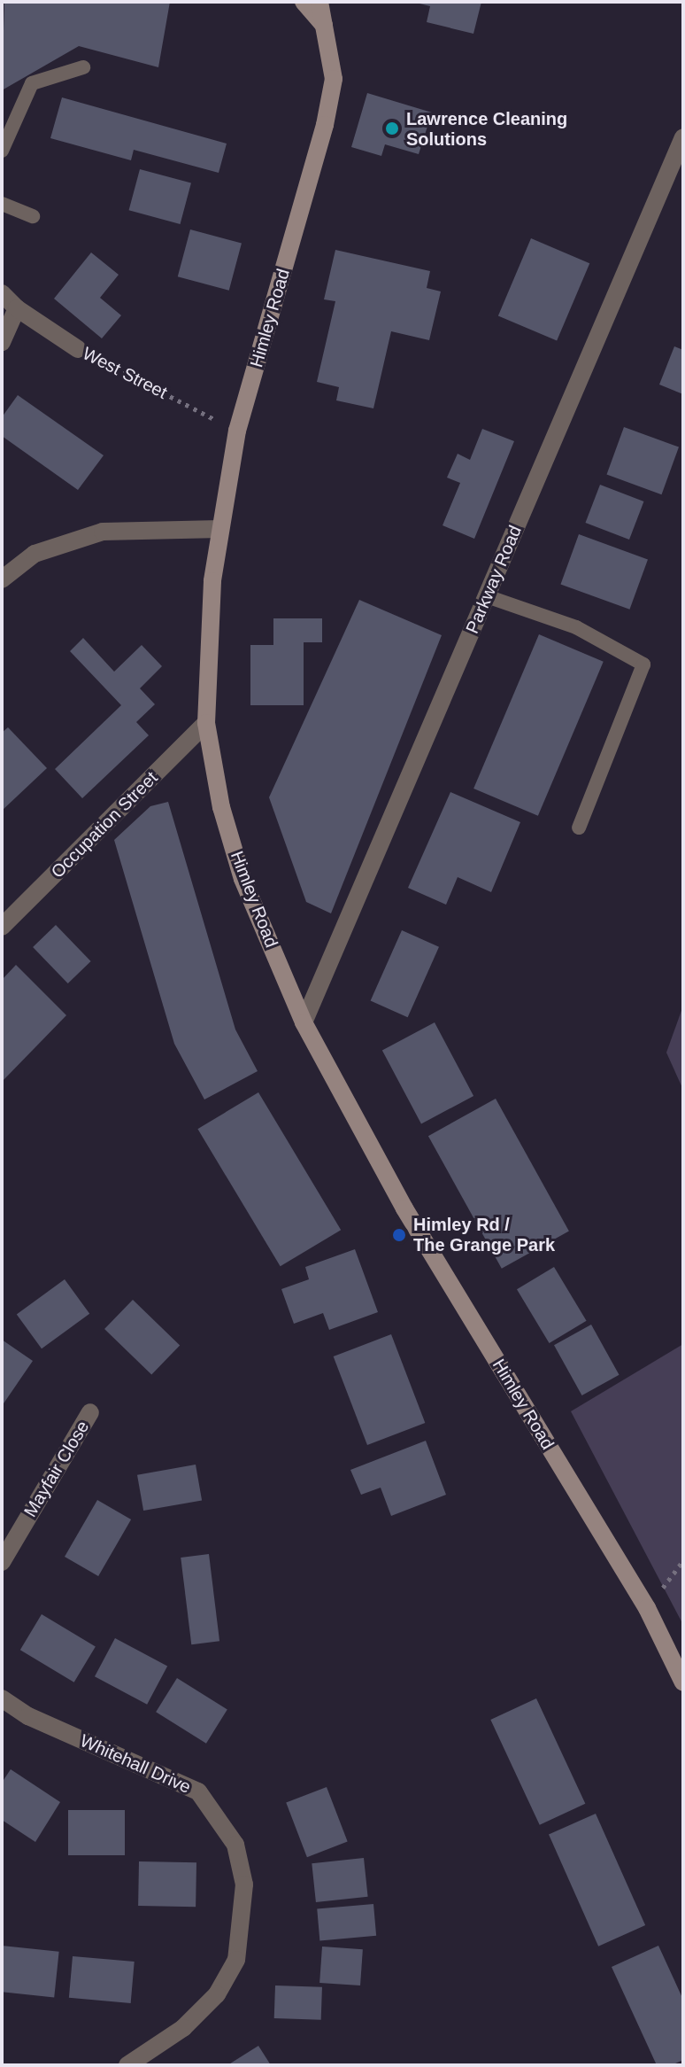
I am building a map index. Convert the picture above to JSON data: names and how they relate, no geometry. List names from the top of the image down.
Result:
{
  "streets": {
    "main road": ["Himley Road"],
    "street": [
      "West Street",
      "Parkway Road",
      "Occupation Street",
      "Mayfair Close",
      "Whitehall Drive"
    ]
  },
  "crossings": [
    ["Himley Road", "West Street"],
    ["Himley Road", "Parkway Road"],
    ["Himley Road", "Occupation Street"]
  ],
  "places": ["Lawrence Cleaning Solutions", "Himley Rd / The Grange Park"]
}
